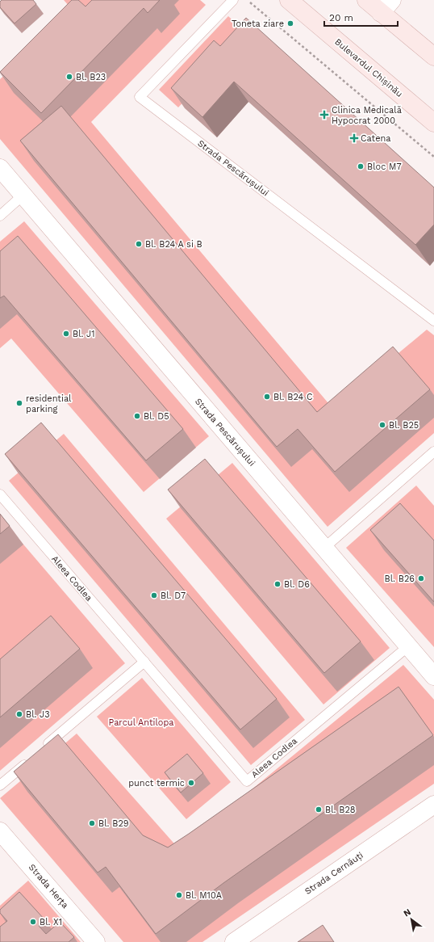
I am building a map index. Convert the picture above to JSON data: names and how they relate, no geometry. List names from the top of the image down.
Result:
{
  "streets": {
    "main road": ["Bulevardul Chișinău"],
    "street": ["Strada Pescărușului", "Strada Cernăuți", "Strada Herța"],
    "lane": ["Aleea Codlea"]
  },
  "crossings": [
    ["Strada Pescărușului", "Aleea Codlea"]
  ],
  "parks": ["Parcul Antilopa"],
  "places": {
    "other": [
      "Toneta ziare",
      "Bl. B23",
      "Bloc M7",
      "Bl. B24 A si B",
      "Bl. J1",
      "Bl. B24 C",
      "residential parking",
      "Bl. D5",
      "Bl. B25",
      "Bl. B26",
      "Bl. D6",
      "Bl. D7",
      "Bl. J3",
      "punct termic",
      "Bl. B28",
      "Bl. B29",
      "Bl. M10A",
      "Bl. X1"
    ],
    "health": ["Clinica Medicală Hypocrat 2000", "Catena"]
  },
  "scale_bar": "20 m",
  "north": "top left"
}
